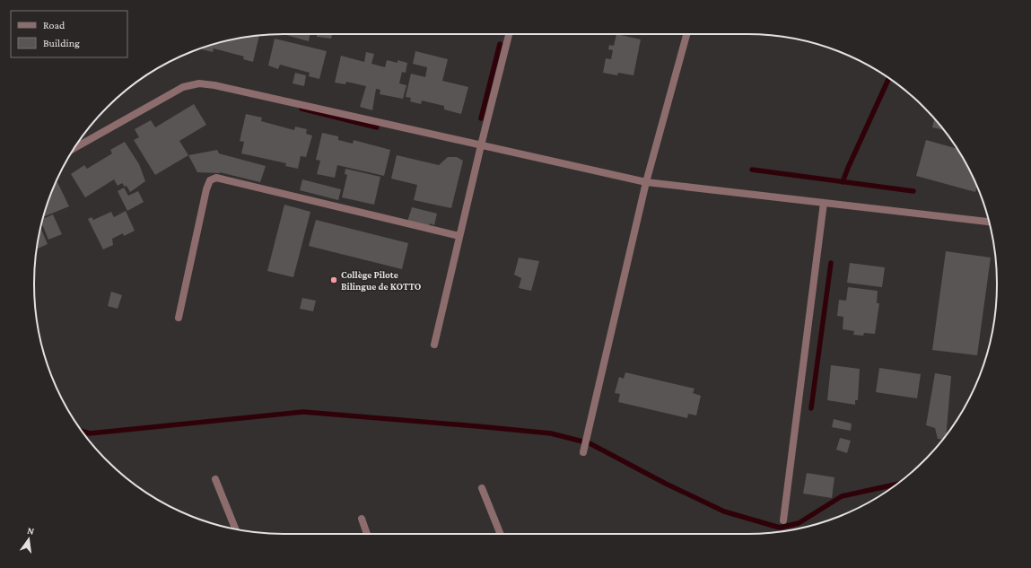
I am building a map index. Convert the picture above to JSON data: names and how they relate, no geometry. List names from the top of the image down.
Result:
{
  "places": ["Collège Pilote Bilingue de KOTTO"],
  "legend": ["Road", "Building"],
  "north": "top"
}
